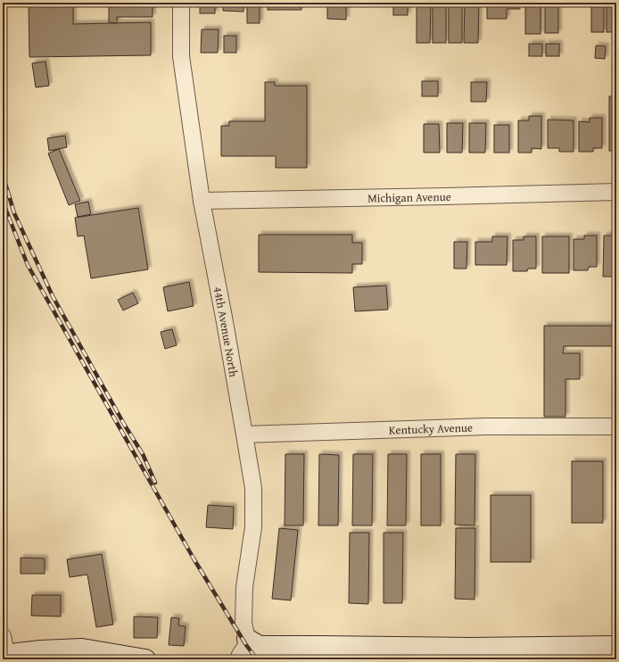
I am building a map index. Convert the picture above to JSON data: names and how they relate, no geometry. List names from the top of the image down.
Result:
{
  "streets": {
    "street": ["Michigan Avenue", "44th Avenue North", "Kentucky Avenue"]
  },
  "crossings": [
    ["Michigan Avenue", "44th Avenue North"],
    ["44th Avenue North", "Kentucky Avenue"]
  ]
}
